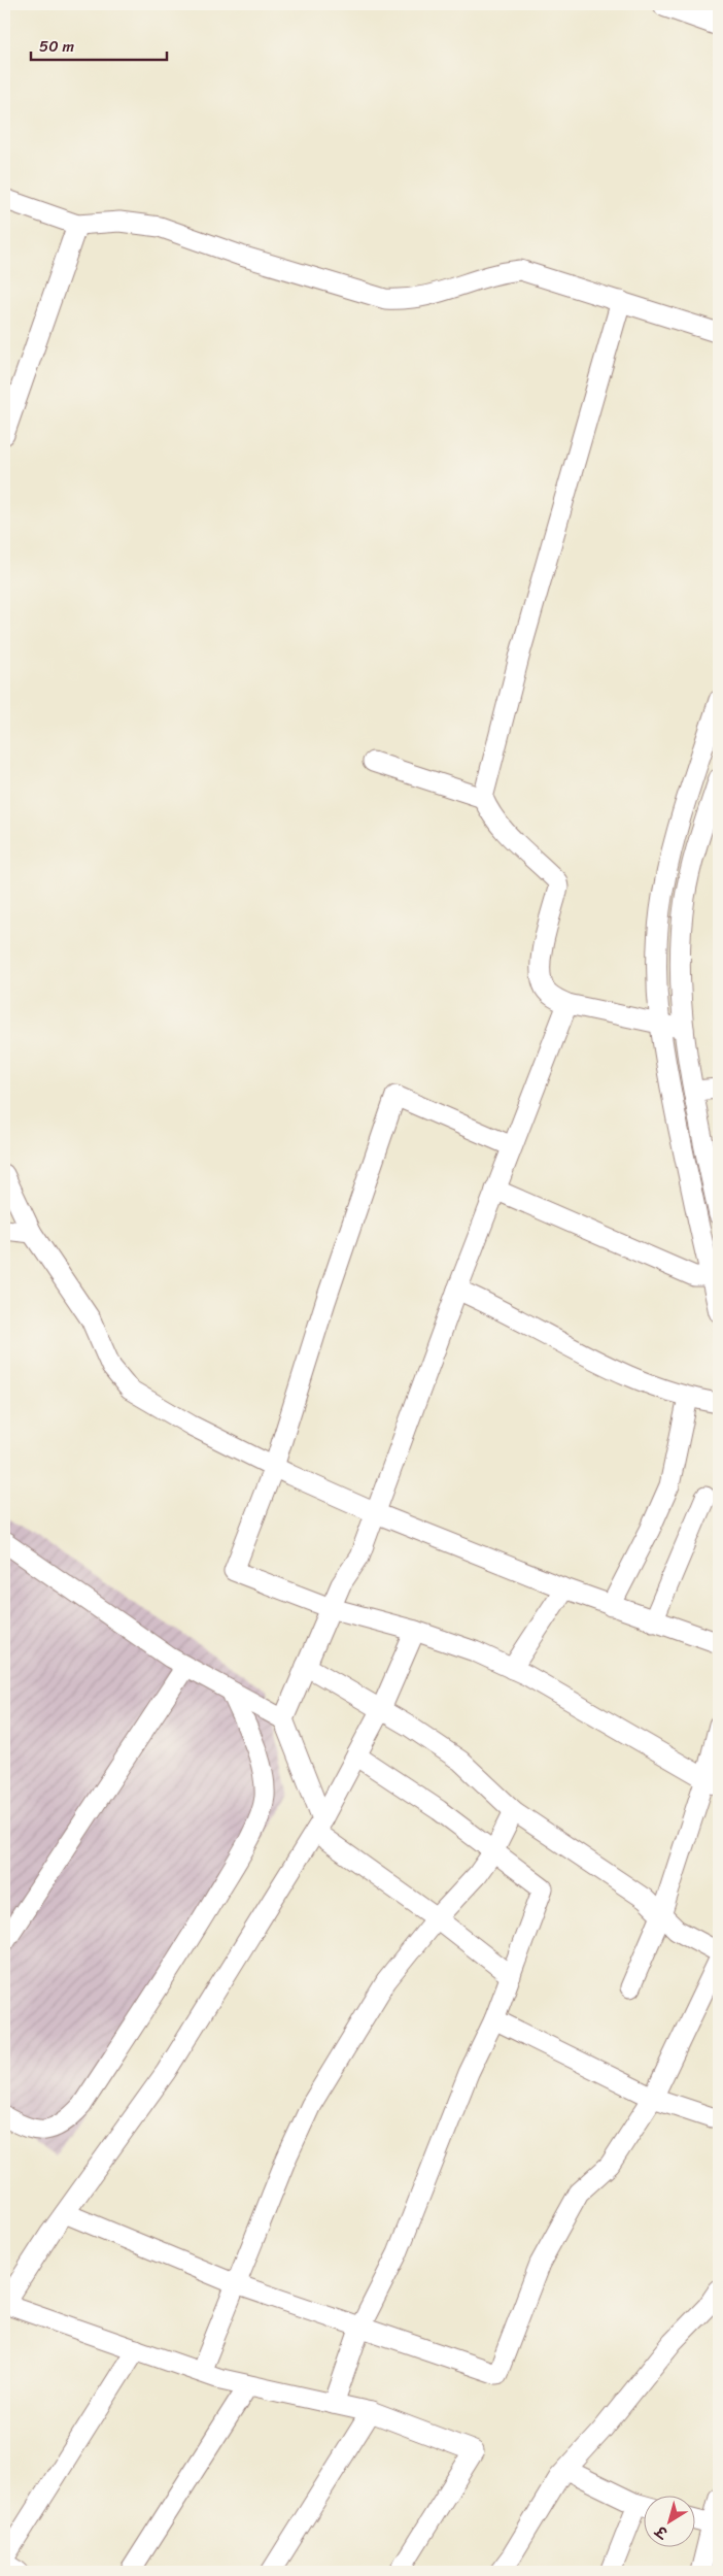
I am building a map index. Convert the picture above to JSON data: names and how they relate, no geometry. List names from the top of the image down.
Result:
{
  "scale_bar": "50 m",
  "north": "bottom left"
}
